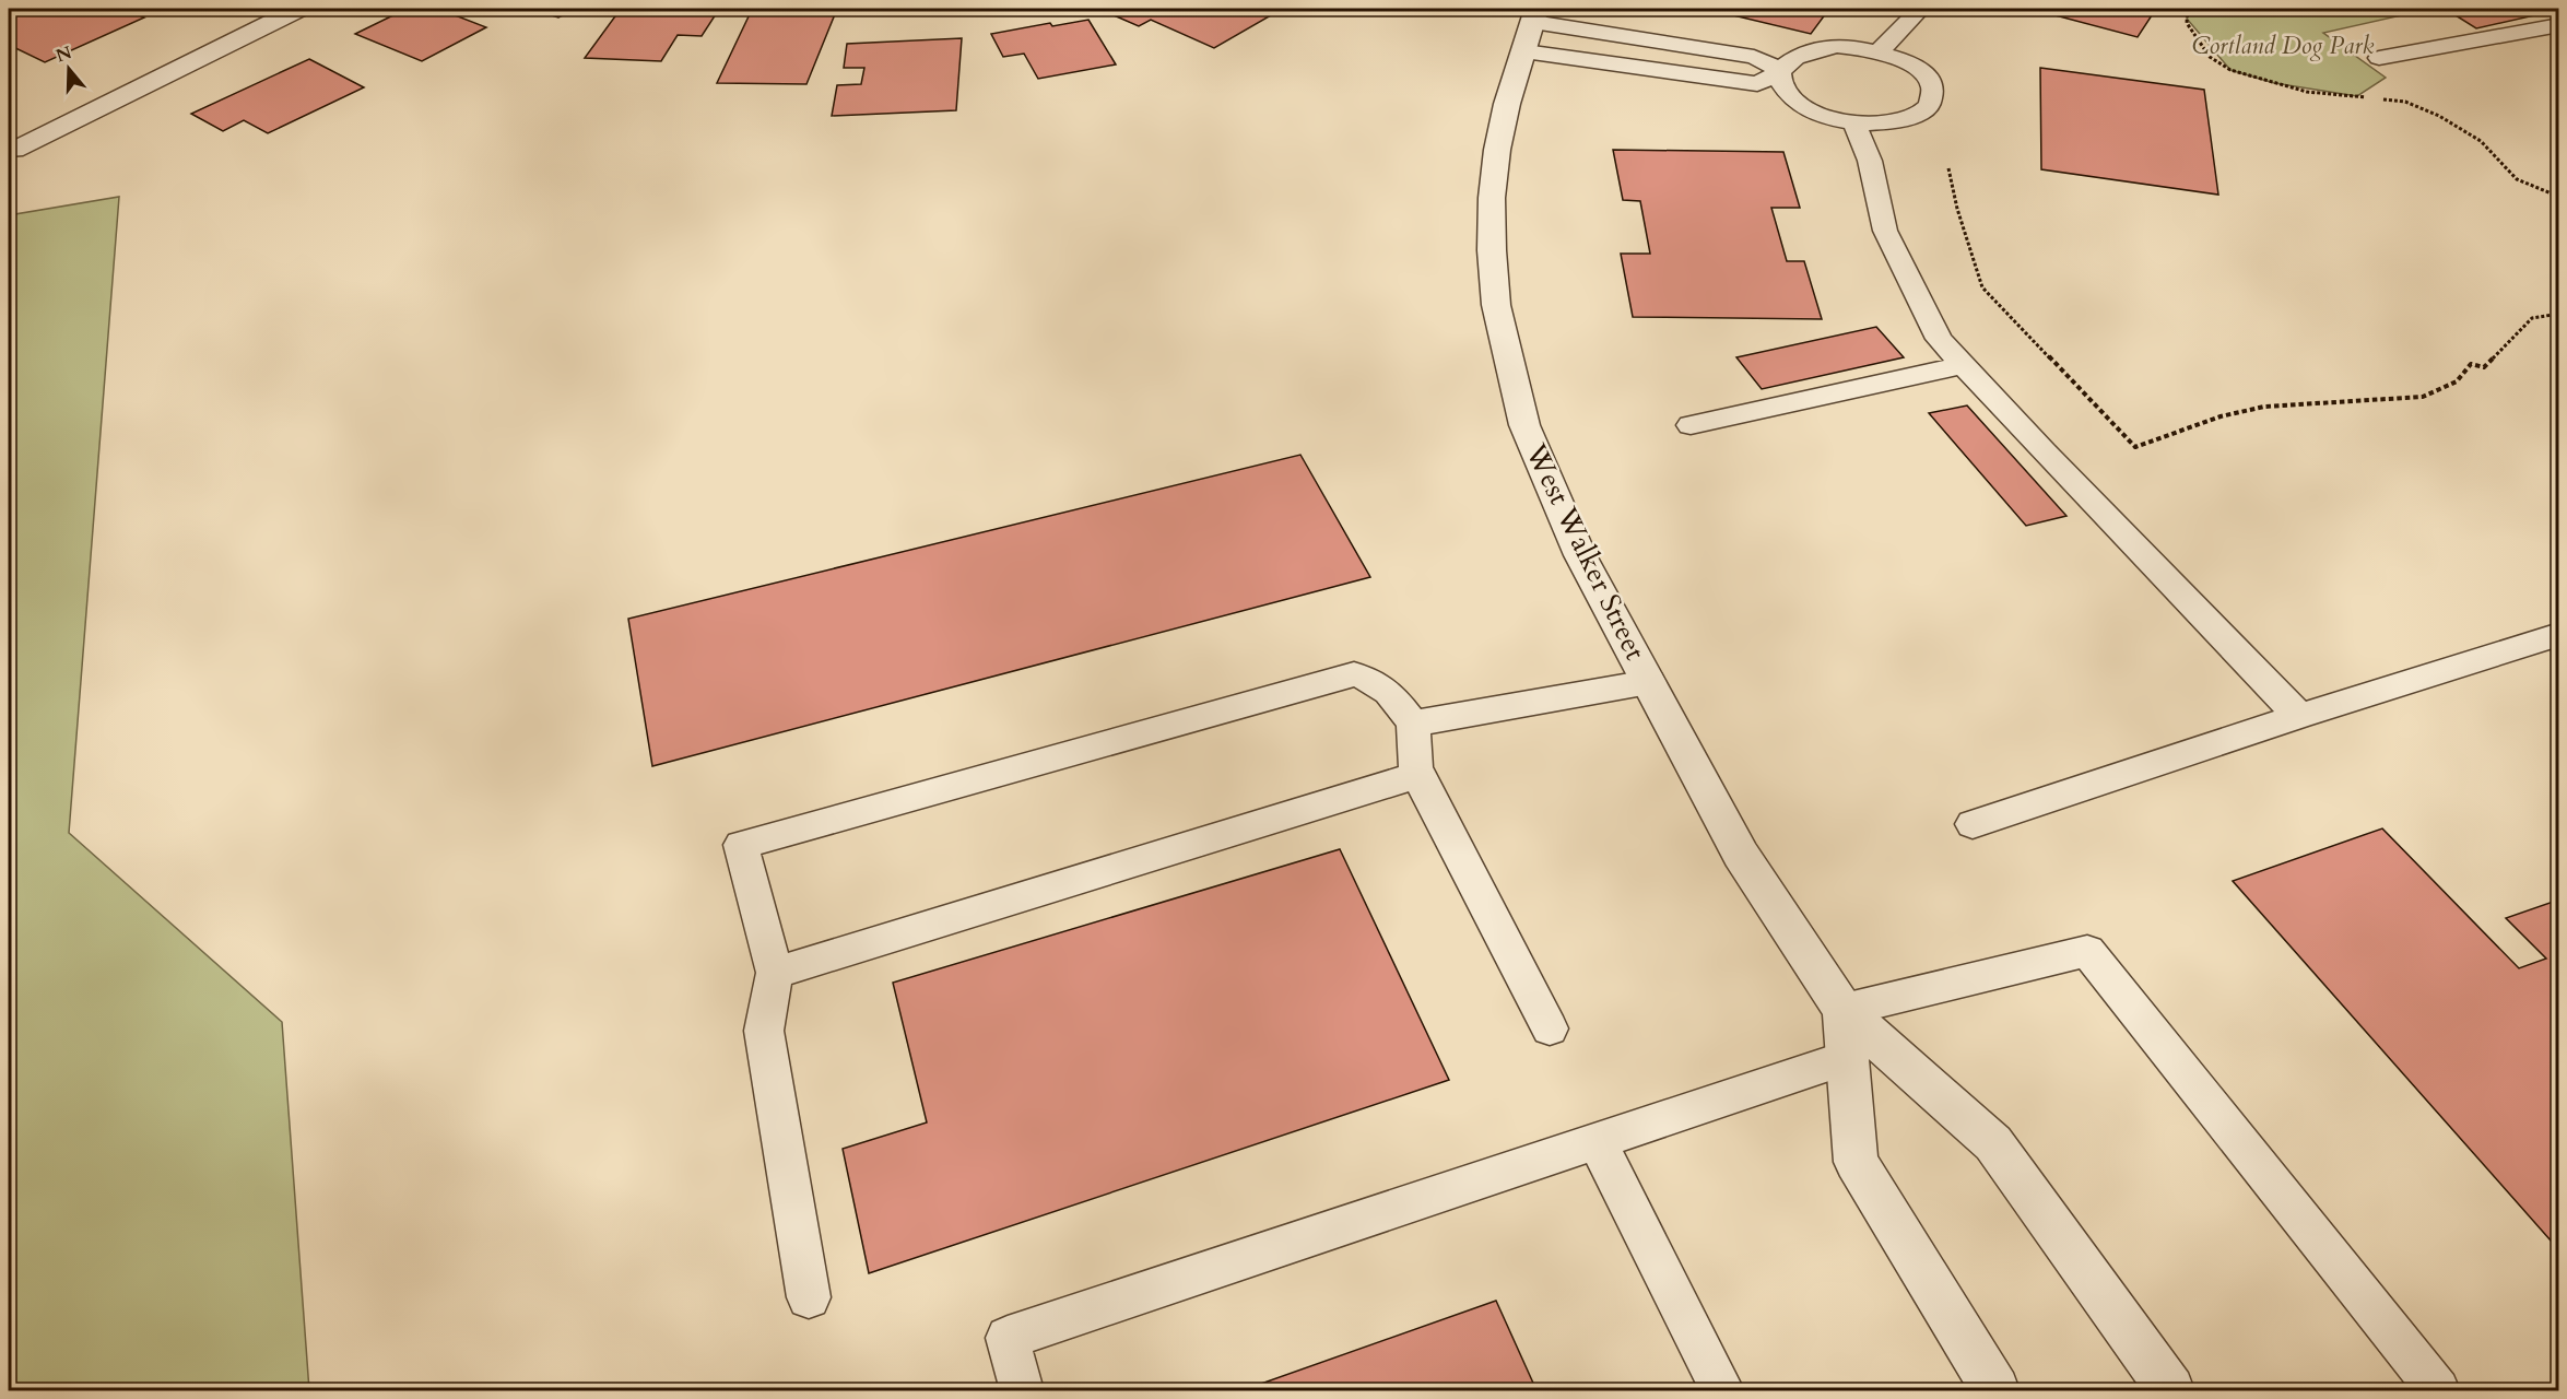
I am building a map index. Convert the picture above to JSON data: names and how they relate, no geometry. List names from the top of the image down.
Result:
{
  "streets": {
    "street": ["West Walker Street"]
  },
  "parks": ["Cortland Dog Park"],
  "north": "top"
}
